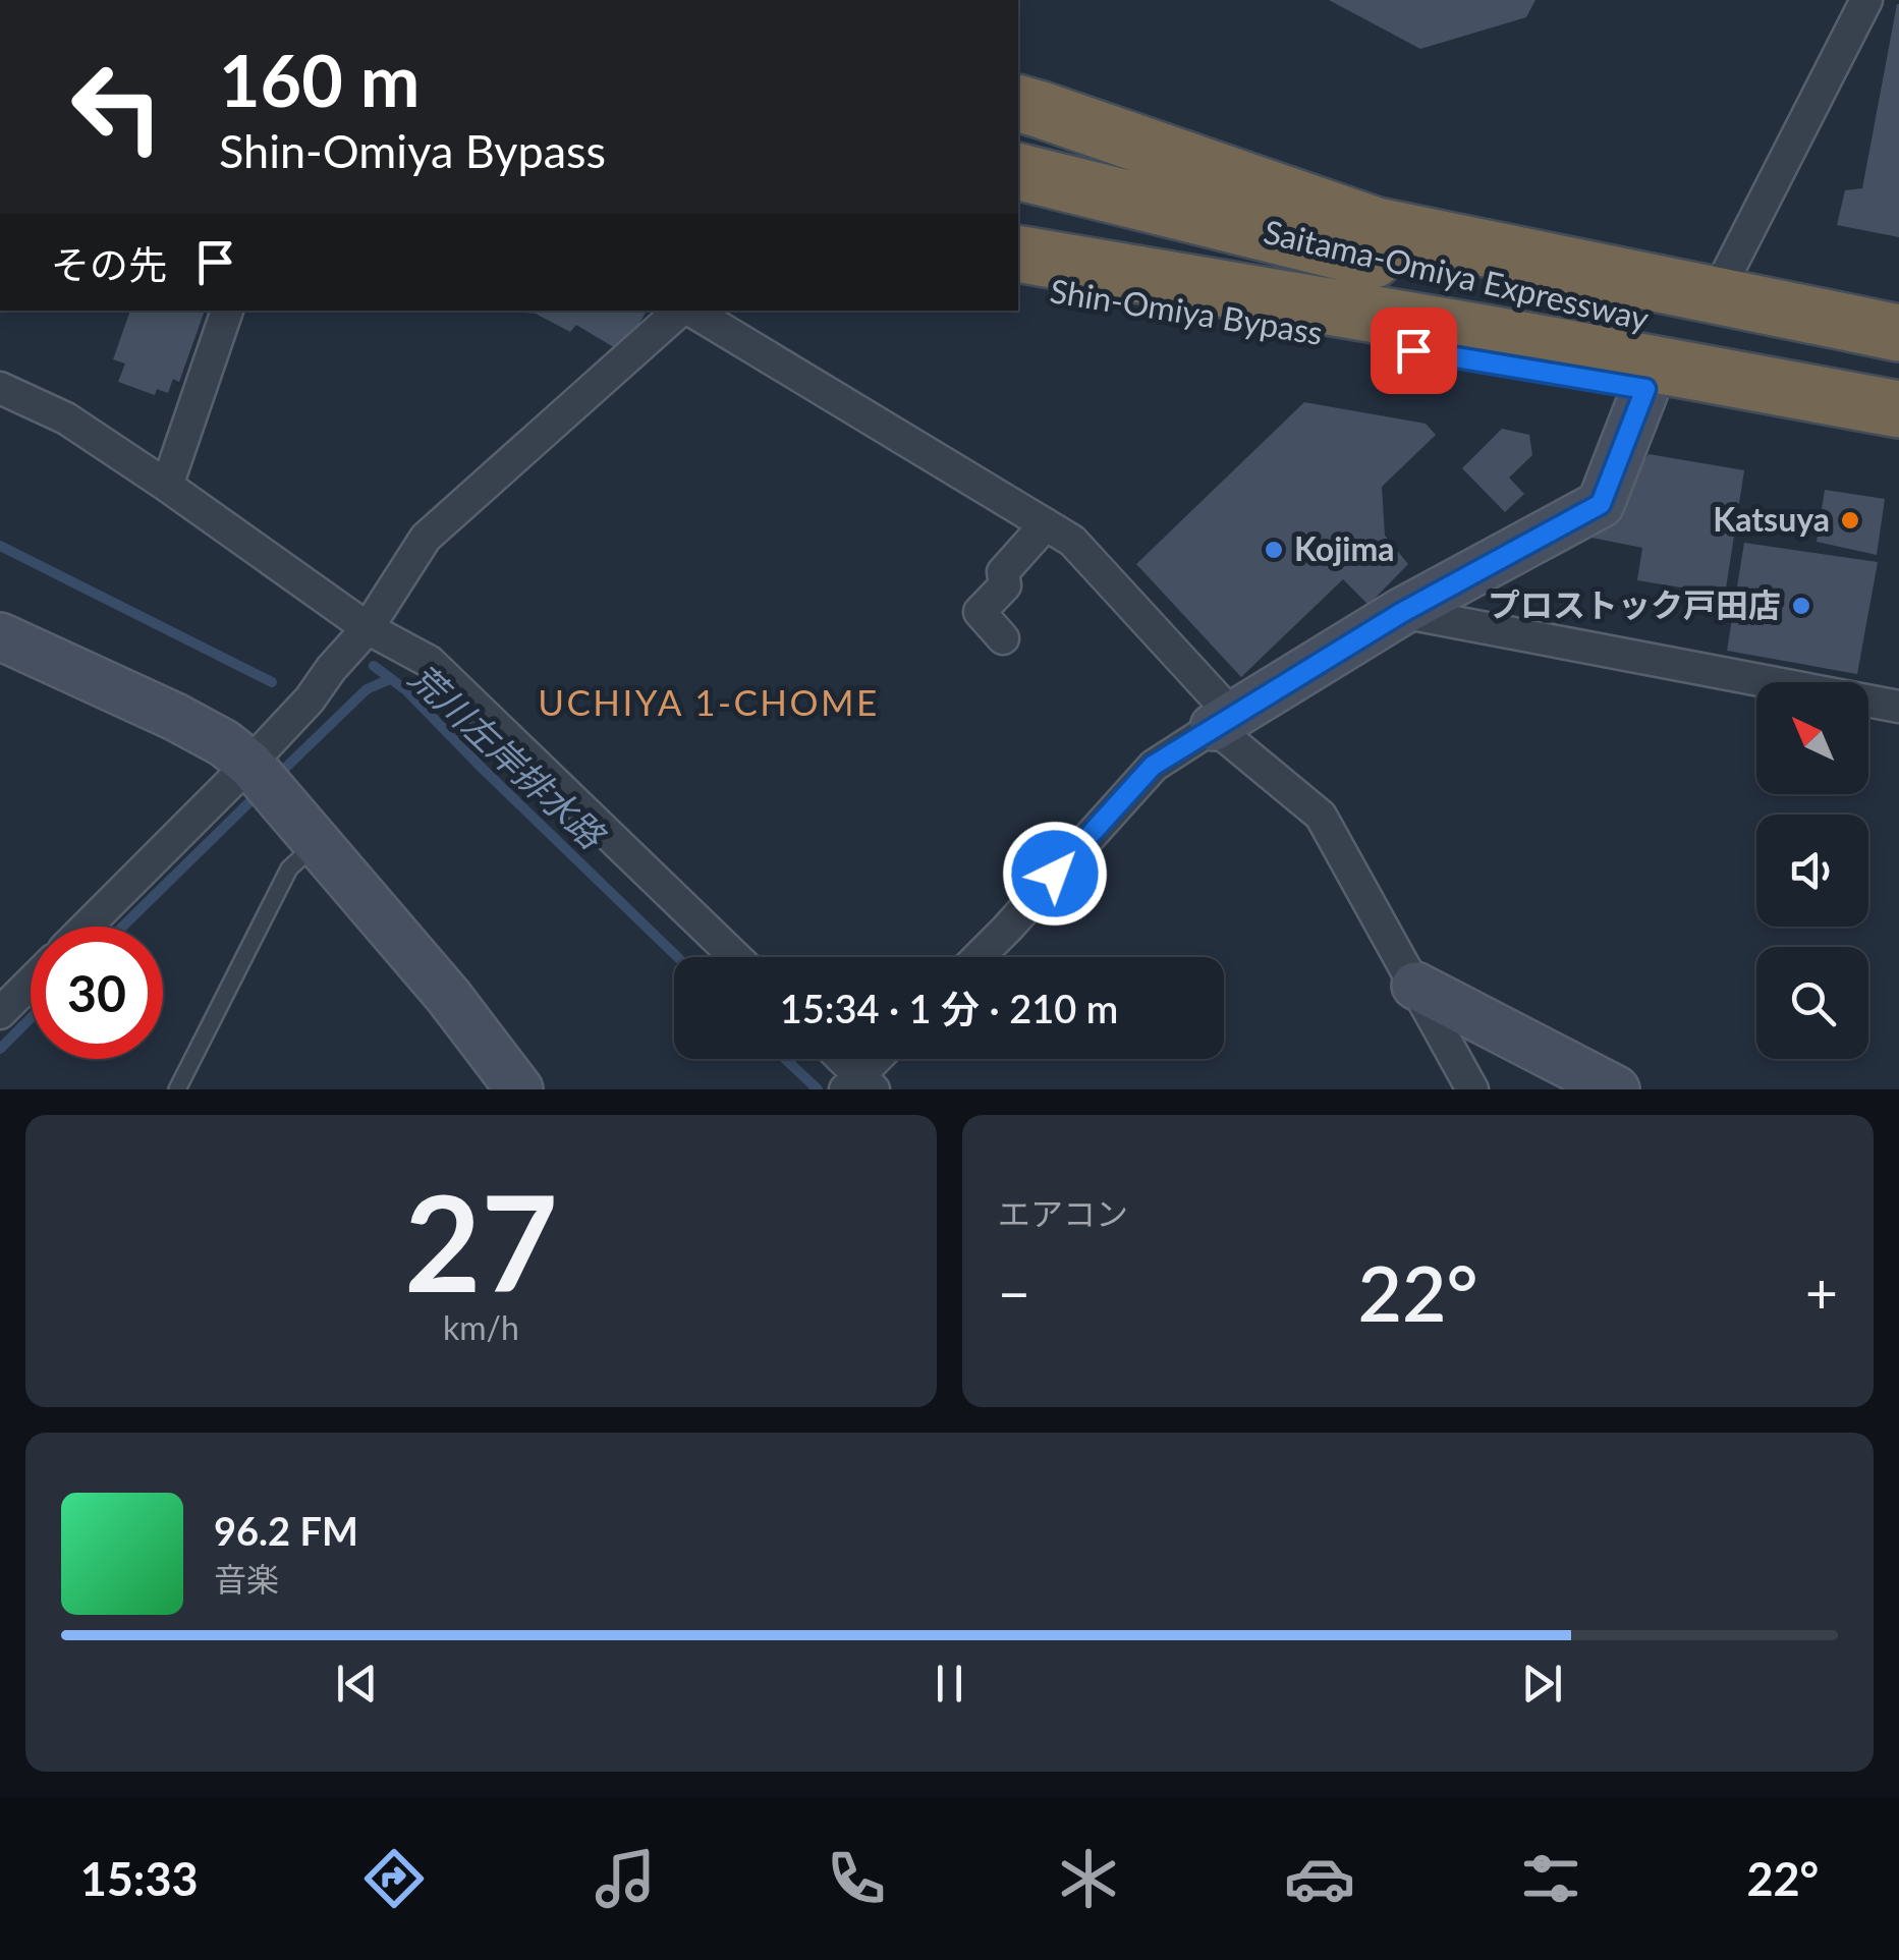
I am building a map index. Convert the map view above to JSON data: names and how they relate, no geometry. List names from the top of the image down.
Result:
{
  "streets": {
    "highway": ["Saitama-Omiya Expressway", "Shin-Omiya Bypass"]
  },
  "districts": ["UCHIYA 1-CHOME"],
  "water": ["荒川左岸排水路"],
  "places": ["Katsuya", "Kojima", "プロストック戸田店"],
  "north": "top left",
  "page": {
    "turn": ["160 m", "Shin-Omiya Bypass"],
    "then": "その先",
    "limit": "30",
    "trip": "15:34 · 1 分 · 210 m",
    "tile": [
      ["27", "km/h"],
      "エアコン"
    ],
    "heat": ["−", "22°", "+"],
    "song": ["96.2 FM", "音楽"],
    "tabs": ["15:33", "22°"]
  }
}
